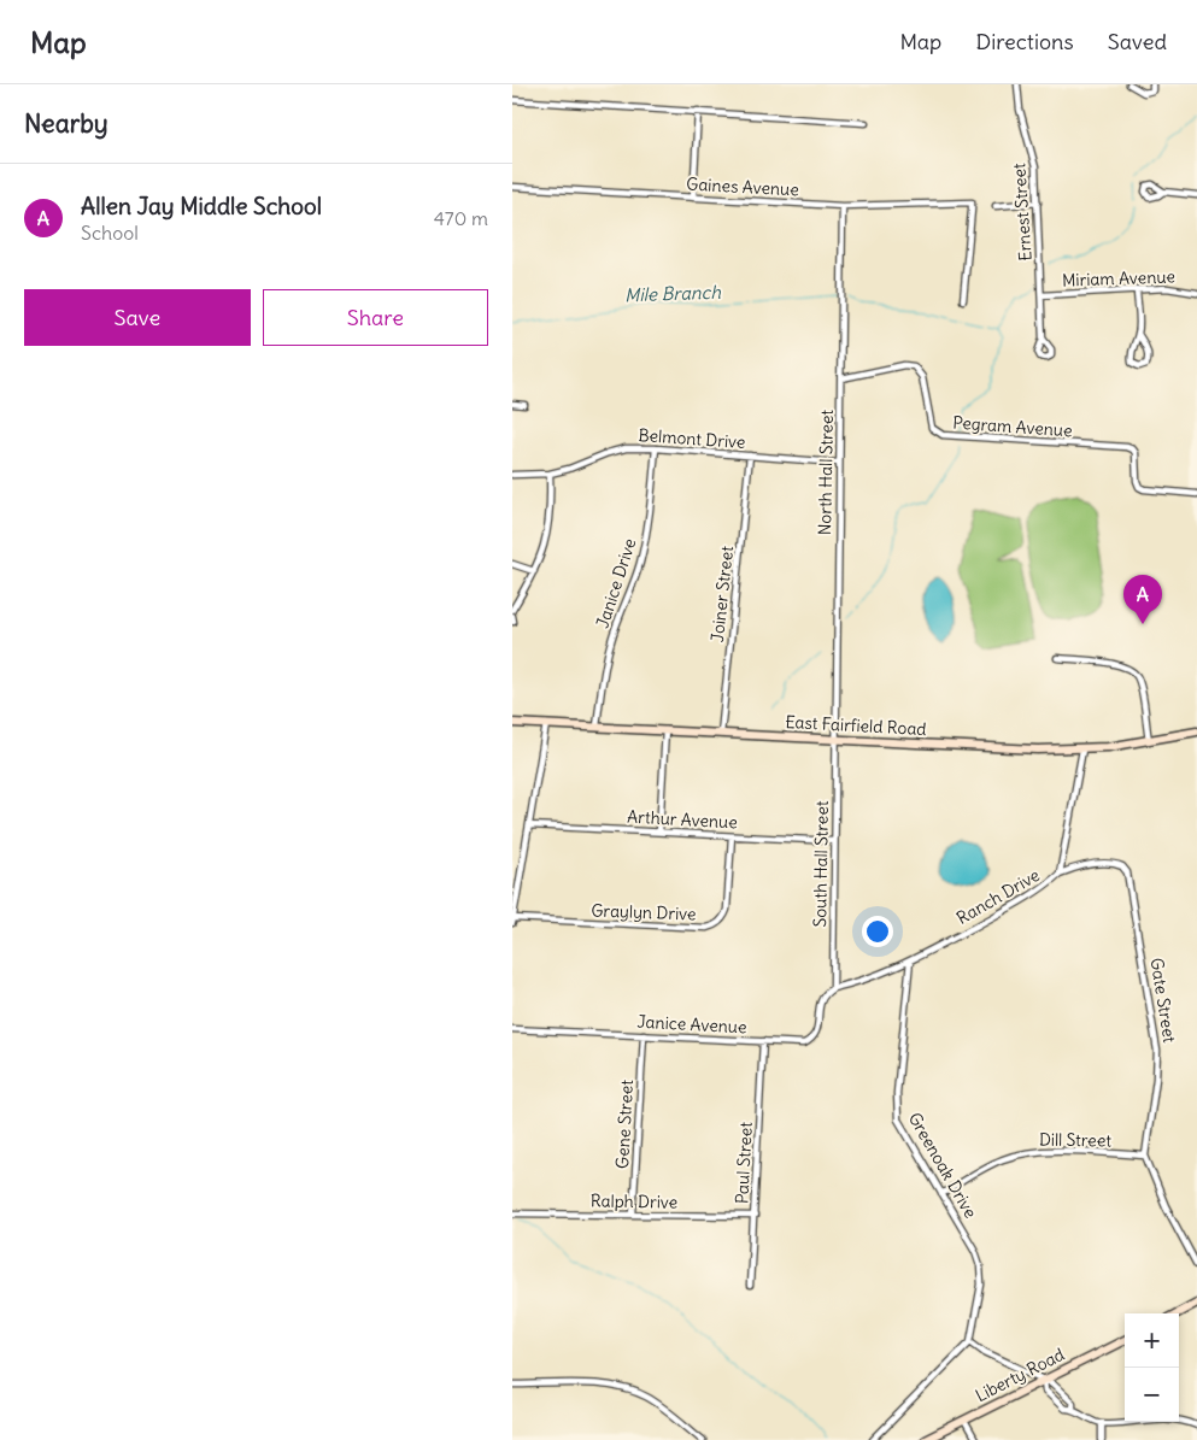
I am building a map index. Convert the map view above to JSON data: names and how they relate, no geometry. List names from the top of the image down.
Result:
{
  "streets": {
    "main road": ["East Fairfield Road", "Liberty Road"],
    "street": [
      "Gaines Avenue",
      "Ernest Street",
      "Miriam Avenue",
      "Pegram Avenue",
      "Belmont Drive",
      "North Hall Street",
      "Janice Drive",
      "Joiner Street",
      "Arthur Avenue",
      "South Hall Street",
      "Ranch Drive",
      "Graylyn Drive",
      "Gate Street",
      "Janice Avenue",
      "Gene Street",
      "Dill Street",
      "Paul Street",
      "Greenoak Drive",
      "Ralph Drive"
    ]
  },
  "crossings": [
    ["Gaines Avenue", "North Hall Street"],
    ["Ernest Street", "Miriam Avenue"],
    ["Pegram Avenue", "North Hall Street"],
    ["Belmont Drive", "North Hall Street"],
    ["Belmont Drive", "Janice Drive"],
    ["Belmont Drive", "Joiner Street"],
    ["North Hall Street", "East Fairfield Road"],
    ["North Hall Street", "South Hall Street"],
    ["Janice Drive", "East Fairfield Road"],
    ["Joiner Street", "East Fairfield Road"],
    ["East Fairfield Road", "South Hall Street"],
    ["East Fairfield Road", "Ranch Drive"],
    ["Arthur Avenue", "South Hall Street"],
    ["Arthur Avenue", "Graylyn Drive"],
    ["South Hall Street", "Ranch Drive"],
    ["South Hall Street", "Janice Avenue"],
    ["Ranch Drive", "Gate Street"],
    ["Ranch Drive", "Janice Avenue"],
    ["Ranch Drive", "Greenoak Drive"],
    ["Gate Street", "Dill Street"],
    ["Janice Avenue", "Gene Street"],
    ["Janice Avenue", "Paul Street"],
    ["Gene Street", "Ralph Drive"],
    ["Dill Street", "Greenoak Drive"],
    ["Paul Street", "Ralph Drive"]
  ],
  "water": ["Mile Branch"],
  "page": {
    "header": "Map",
    "nav": ["Map", "Directions", "Saved"],
    "heading": "Nearby",
    "list": [
      {
        "mark": "A",
        "name": "Allen Jay Middle School",
        "note": "School",
        "value": "470 m"
      }
    ],
    "buttons": ["Save", "Share"],
    "pins": "A",
    "map_buttons": ["+", "−"]
  }
}
